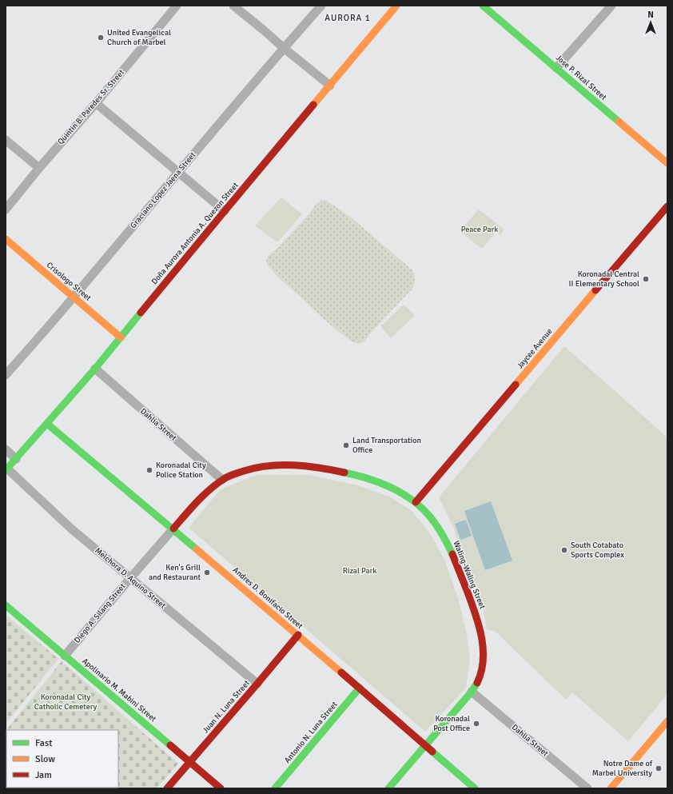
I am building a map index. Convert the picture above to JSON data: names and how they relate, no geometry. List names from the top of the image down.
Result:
{
  "streets": {
    "main road": [
      "Jose P. Rizal Street",
      "Doña Aurora Antonia A. Quezon Street",
      "Crisologo Street",
      "Jaycee Avenue",
      "Waling-Waling Street",
      "Andres D. Bonifacio Street",
      "Apolinario M. Mabini Street",
      "Juan N. Luna Street",
      "Antonio N. Luna Street"
    ],
    "street": [
      "Quintin B. Paredes Sr. Street",
      "Graciano Lopez Jaena Street",
      "Dahlia Street",
      "Melchora D. Aquino Street",
      "Diego A. Silang Street"
    ]
  },
  "crossings": [
    ["Graciano Lopez Jaena Street", "Crisologo Street"],
    ["Doña Aurora Antonia A. Quezon Street", "Crisologo Street"],
    ["Doña Aurora Antonia A. Quezon Street", "Dahlia Street"],
    ["Doña Aurora Antonia A. Quezon Street", "Melchora D. Aquino Street"],
    ["Doña Aurora Antonia A. Quezon Street", "Andres D. Bonifacio Street"],
    ["Jaycee Avenue", "Waling-Waling Street"],
    ["Dahlia Street", "Waling-Waling Street"],
    ["Waling-Waling Street", "Andres D. Bonifacio Street"],
    ["Waling-Waling Street", "Diego A. Silang Street"],
    ["Melchora D. Aquino Street", "Diego A. Silang Street"],
    ["Melchora D. Aquino Street", "Juan N. Luna Street"],
    ["Andres D. Bonifacio Street", "Diego A. Silang Street"],
    ["Andres D. Bonifacio Street", "Juan N. Luna Street"],
    ["Andres D. Bonifacio Street", "Antonio N. Luna Street"],
    ["Diego A. Silang Street", "Apolinario M. Mabini Street"],
    ["Apolinario M. Mabini Street", "Juan N. Luna Street"]
  ],
  "districts": ["AURORA 1"],
  "parks": ["Peace Park", "Rizal Park", "Koronadal City Catholic Cemetery"],
  "places": [
    "United Evangelical Church of Marbel",
    "Koronadal Central II Elementary School",
    "Land Transportation Office",
    "Koronadal City Police Station",
    "South Cotabato Sports Complex",
    "Ken's Grill and Restaurant",
    "Koronadal Post Office",
    "Notre Dame of Marbel University"
  ],
  "legend": ["Fast", "Slow", "Jam"],
  "north": "top"
}
